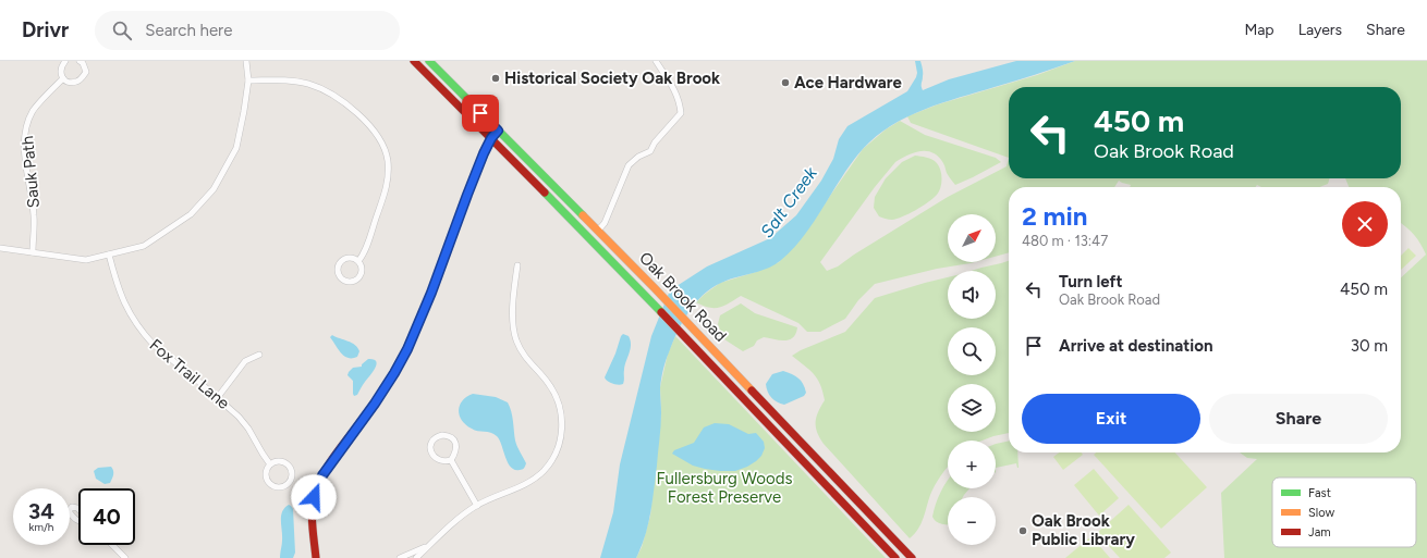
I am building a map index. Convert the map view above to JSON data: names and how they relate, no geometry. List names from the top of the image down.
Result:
{
  "streets": {
    "main road": ["Oak Brook Road"],
    "street": ["Sauk Path", "Fox Trail Lane"]
  },
  "water": ["Salt Creek"],
  "parks": ["Fullersburg Woods Forest Preserve"],
  "places": ["Historical Society Oak Brook", "Ace Hardware", "Oak Brook Public Library"],
  "legend": ["Fast", "Slow", "Jam"],
  "north": "top right",
  "page": {
    "header": "Drivr",
    "search": "Search here",
    "nav": ["Map", "Layers", "Share"],
    "turn": ["450 m", "Oak Brook Road"],
    "heading": ["2 min", "480 m · 13:47"],
    "map_buttons": ["+", "−"],
    "list": [
      {
        "name": "Turn left",
        "note": "Oak Brook Road",
        "value": "450 m"
      },
      {
        "name": "Arrive at destination",
        "value": "30 m"
      }
    ],
    "buttons": ["Exit", "Share"],
    "speed": "34 km/h",
    "limit": "40"
  }
}
